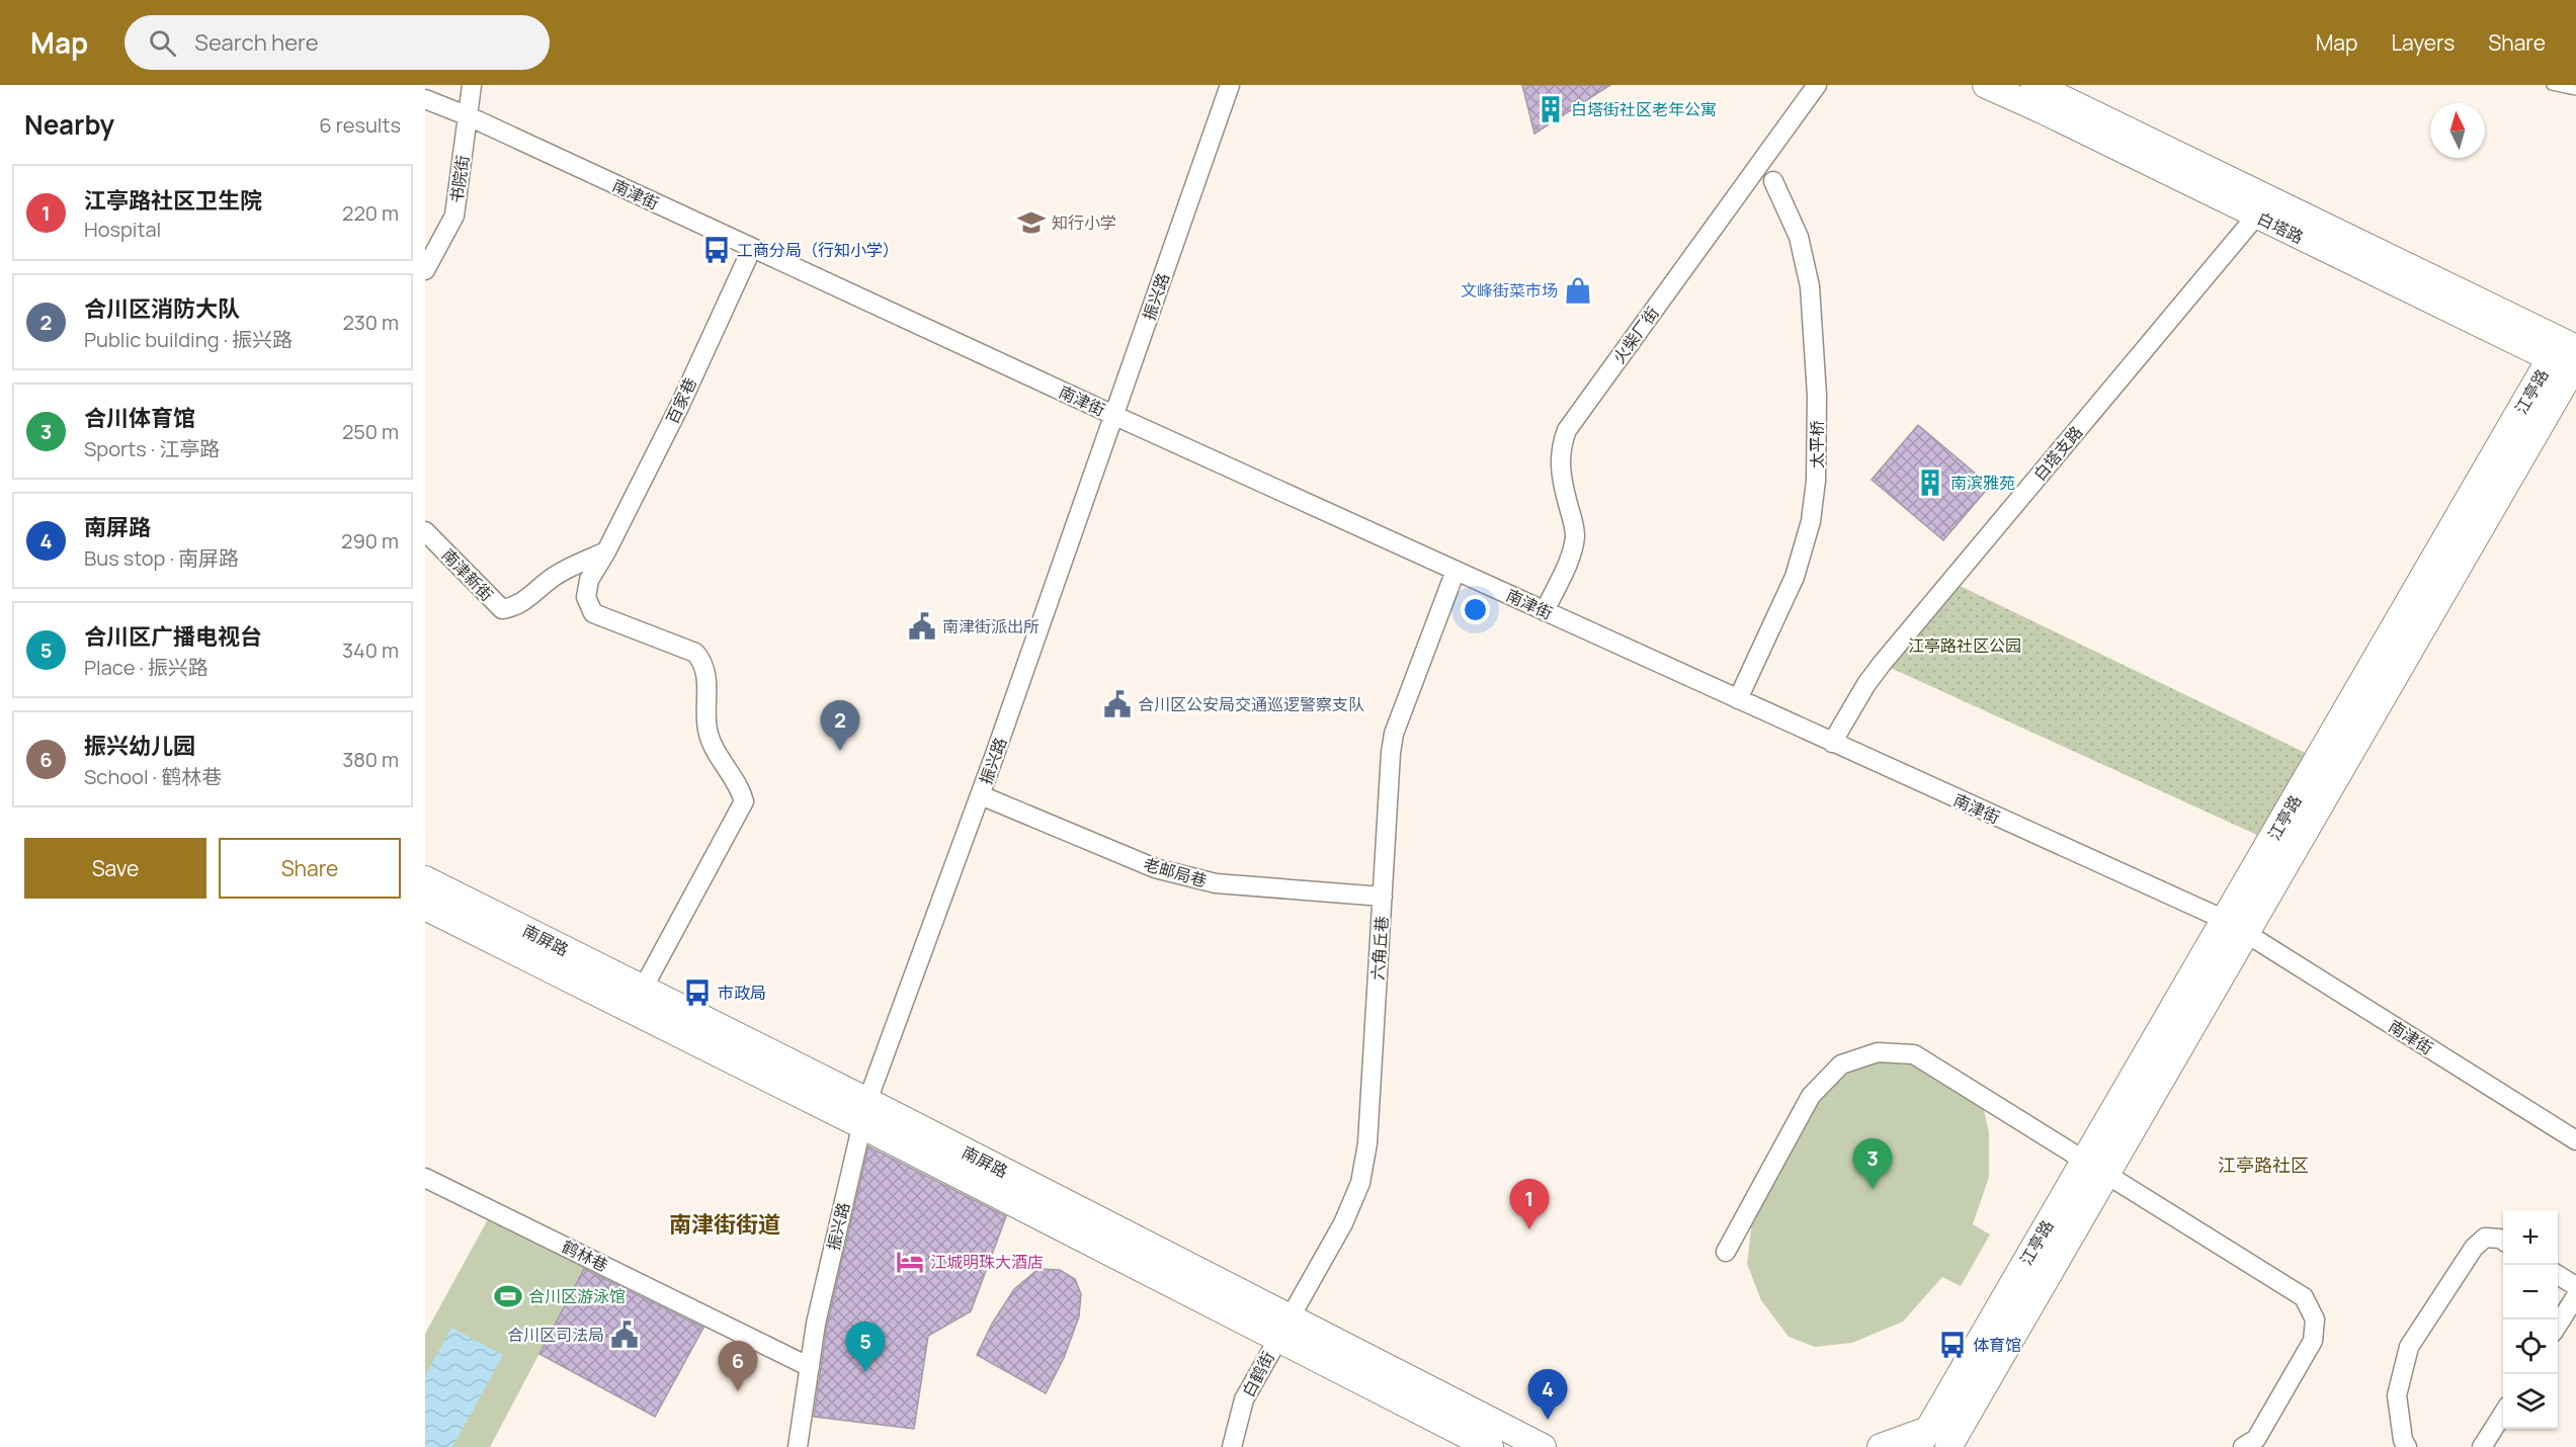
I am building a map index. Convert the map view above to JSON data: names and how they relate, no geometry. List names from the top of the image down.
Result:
{
  "streets": {
    "street": [
      "书院街",
      "南津街",
      "白塔路",
      "振兴路",
      "火柴厂街",
      "江亭路",
      "百家巷",
      "太平桥",
      "白塔支路",
      "南津新街",
      "老邮局巷",
      "南屏路",
      "六角丘巷",
      "鹤林巷",
      "白鹤街"
    ]
  },
  "crossings": [
    ["书院街", "南津街"],
    ["南津街", "振兴路"],
    ["南津街", "火柴厂街"],
    ["南津街", "江亭路"],
    ["南津街", "百家巷"],
    ["南津街", "太平桥"],
    ["南津街", "白塔支路"],
    ["南津街", "六角丘巷"],
    ["白塔路", "江亭路"],
    ["白塔路", "白塔支路"],
    ["振兴路", "老邮局巷"],
    ["振兴路", "南屏路"],
    ["振兴路", "鹤林巷"],
    ["百家巷", "南津新街"],
    ["百家巷", "南屏路"],
    ["老邮局巷", "六角丘巷"],
    ["南屏路", "六角丘巷"],
    ["南屏路", "白鹤街"],
    ["六角丘巷", "白鹤街"]
  ],
  "districts": ["江亭路社区", "南津街街道"],
  "parks": ["江亭路社区公园"],
  "places": {
    "building": ["白塔街社区老年公寓", "南滨雅苑"],
    "school or university": ["知行小学"],
    "bus stop": ["工商分局（行知小学）", "市政局", "体育馆"],
    "shop": ["文峰街菜市场"],
    "public building": ["南津街派出所", "合川区公安局交通巡逻警察支队", "合川区司法局"],
    "hotel": ["江城明珠大酒店"],
    "sports": ["合川区游泳馆"]
  },
  "north": "top",
  "page": {
    "header": "Map",
    "search": "Search here",
    "nav": ["Map", "Layers", "Share"],
    "heading": ["Nearby", "6 results"],
    "list": [
      {
        "mark": "1",
        "name": "江亭路社区卫生院",
        "note": "Hospital",
        "value": "220 m"
      },
      {
        "mark": "2",
        "name": "合川区消防大队",
        "note": "Public building · 振兴路",
        "value": "230 m"
      },
      {
        "mark": "3",
        "name": "合川体育馆",
        "note": "Sports · 江亭路",
        "value": "250 m"
      },
      {
        "mark": "4",
        "name": "南屏路",
        "note": "Bus stop · 南屏路",
        "value": "290 m"
      },
      {
        "mark": "5",
        "name": "合川区广播电视台",
        "note": "Place · 振兴路",
        "value": "340 m"
      },
      {
        "mark": "6",
        "name": "振兴幼儿园",
        "note": "School · 鹤林巷",
        "value": "380 m"
      }
    ],
    "pins": [
      "2",
      "3",
      "1",
      "5",
      "6",
      "4"
    ],
    "buttons": ["Save", "Share"],
    "map_buttons": ["+", "−"]
  }
}
